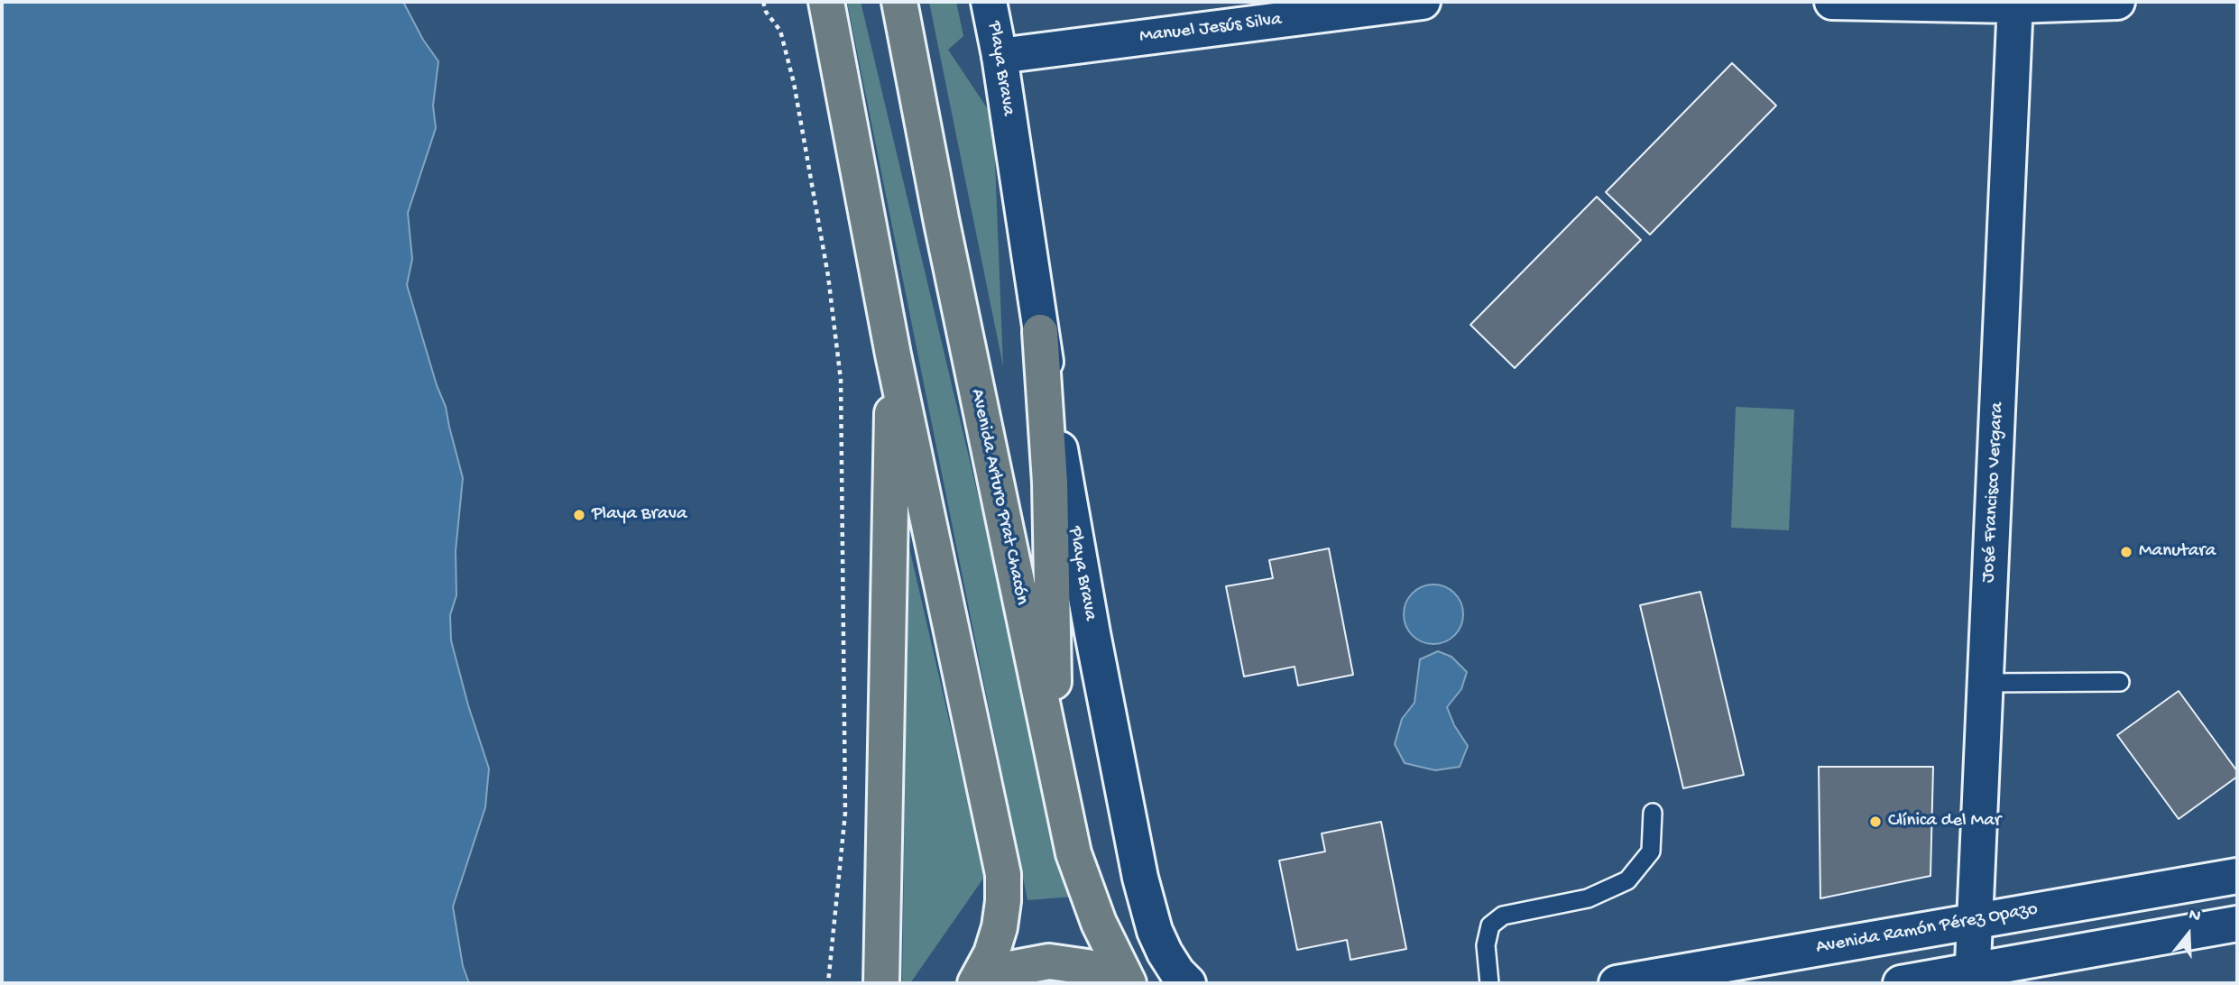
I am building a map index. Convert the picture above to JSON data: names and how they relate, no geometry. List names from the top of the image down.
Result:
{
  "streets": {
    "main road": ["Avenida Arturo Prat Chacón"],
    "street": [
      "Manuel Jesús Silva",
      "Playa Brava",
      "José Francisco Vergara",
      "Avenida Ramón Pérez Opazo"
    ]
  },
  "crossings": [
    ["Manuel Jesús Silva", "Playa Brava"],
    ["José Francisco Vergara", "Avenida Ramón Pérez Opazo"]
  ],
  "places": ["Playa Brava", "Manutara", "Clínica del Mar"],
  "north": "top"
}
